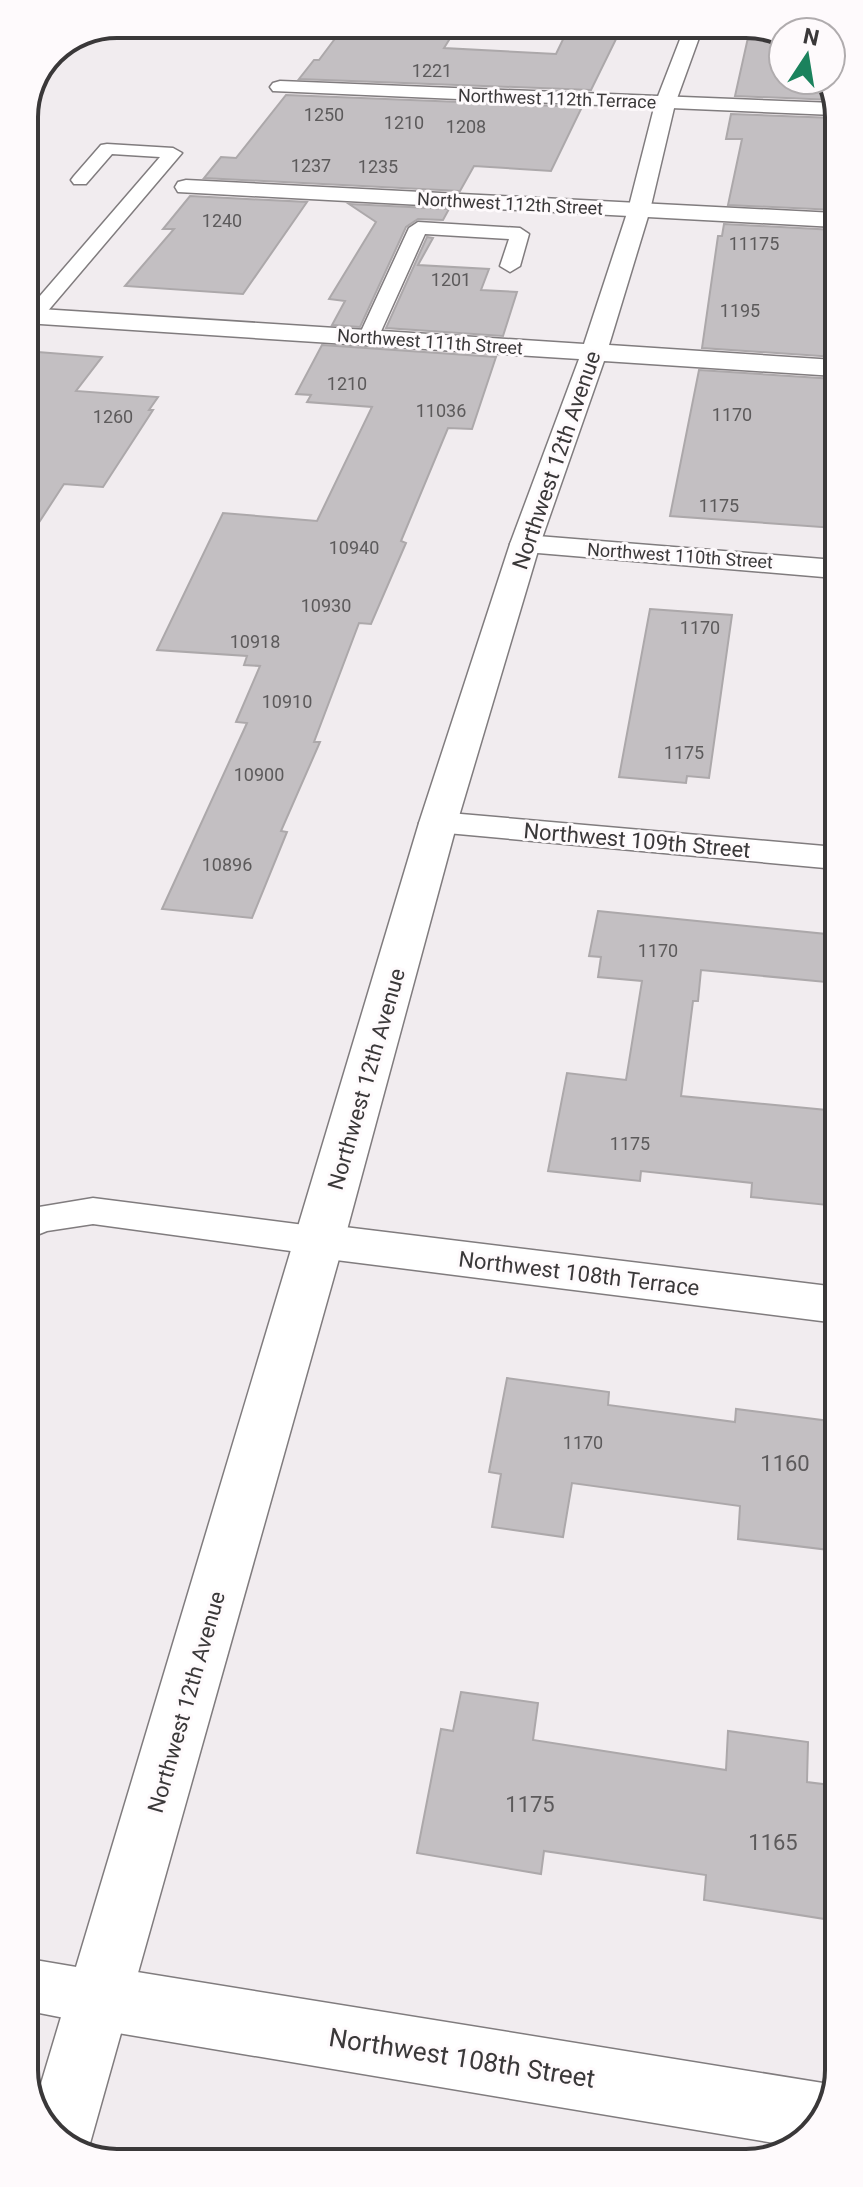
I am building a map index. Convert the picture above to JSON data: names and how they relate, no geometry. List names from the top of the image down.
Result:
{
  "streets": {
    "street": [
      "Northwest 112th Terrace",
      "Northwest 112th Street",
      "Northwest 111th Street",
      "Northwest 12th Avenue",
      "Northwest 110th Street",
      "Northwest 109th Street",
      "Northwest 108th Terrace",
      "Northwest 108th Street"
    ]
  },
  "crossings": [
    ["Northwest 112th Terrace", "Northwest 12th Avenue"],
    ["Northwest 112th Street", "Northwest 12th Avenue"],
    ["Northwest 111th Street", "Northwest 12th Avenue"],
    ["Northwest 12th Avenue", "Northwest 110th Street"],
    ["Northwest 12th Avenue", "Northwest 109th Street"],
    ["Northwest 12th Avenue", "Northwest 108th Terrace"],
    ["Northwest 12th Avenue", "Northwest 108th Street"]
  ],
  "house_numbers": [
    "1221",
    "1250",
    "1210",
    "1208",
    "1237",
    "1235",
    "1240",
    "11175",
    "1201",
    "1195",
    "1210",
    "11036",
    "1170",
    "1260",
    "1175",
    "10940",
    "10930",
    "1170",
    "10918",
    "10910",
    "1175",
    "10900",
    "10896",
    "1170",
    "1175",
    "1170",
    "1160",
    "1175",
    "1165"
  ],
  "north": "top"
}
